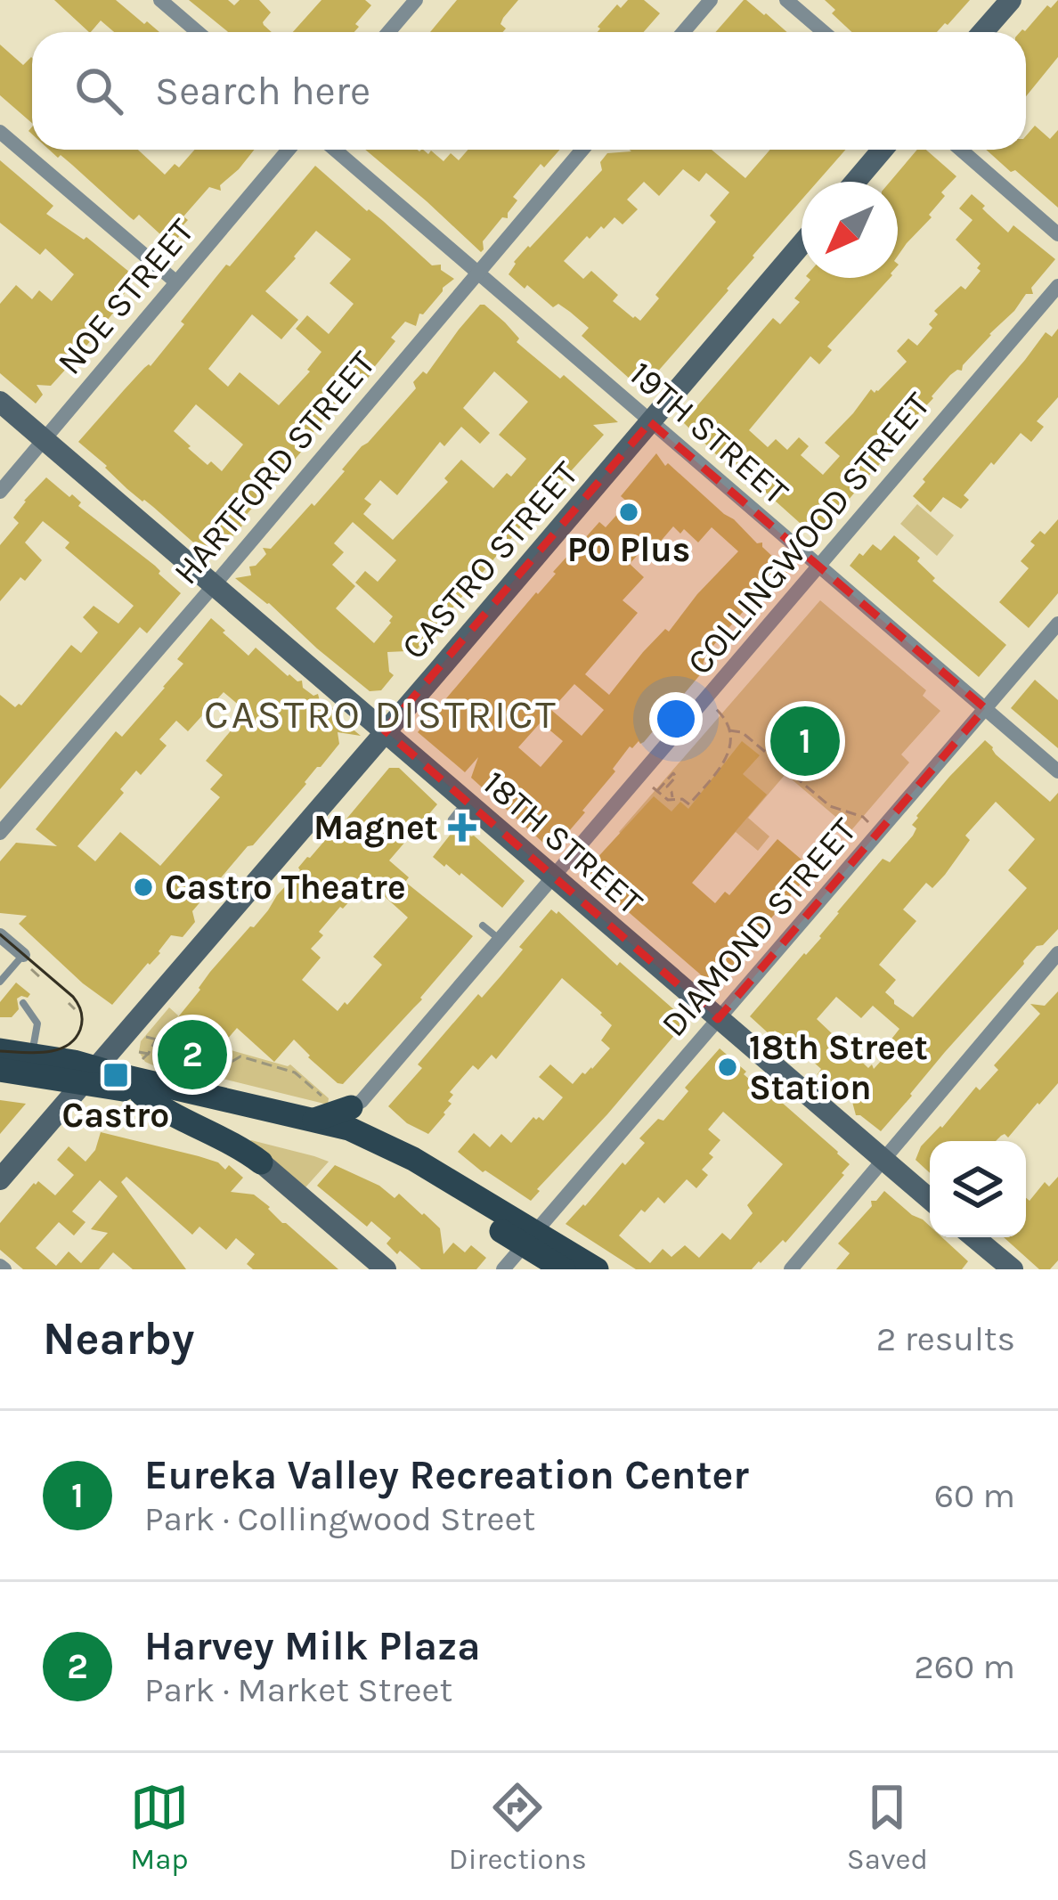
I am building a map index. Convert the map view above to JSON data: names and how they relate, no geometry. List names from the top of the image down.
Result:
{
  "streets": {
    "street": [
      "NOE STREET",
      "19TH STREET",
      "HARTFORD STREET",
      "COLLINGWOOD STREET",
      "CASTRO STREET",
      "18TH STREET",
      "DIAMOND STREET"
    ]
  },
  "crossings": [
    ["NOE STREET", "18TH STREET"],
    ["19TH STREET", "HARTFORD STREET"],
    ["19TH STREET", "COLLINGWOOD STREET"],
    ["19TH STREET", "CASTRO STREET"],
    ["19TH STREET", "DIAMOND STREET"],
    ["HARTFORD STREET", "18TH STREET"],
    ["COLLINGWOOD STREET", "18TH STREET"],
    ["CASTRO STREET", "18TH STREET"],
    ["18TH STREET", "DIAMOND STREET"]
  ],
  "districts": ["CASTRO DISTRICT"],
  "places": {
    "other": ["PO Plus", "Castro Theatre", "18th Street Station"],
    "health": ["Magnet"],
    "transit": ["Castro"]
  },
  "north": "bottom left",
  "page": {
    "search": "Search here",
    "pins": ["1", "2"],
    "heading": ["Nearby", "2 results"],
    "list": [
      {
        "mark": "1",
        "name": "Eureka Valley Recreation Center",
        "note": "Park · Collingwood Street",
        "value": "60 m"
      },
      {
        "mark": "2",
        "name": "Harvey Milk Plaza",
        "note": "Park · Market Street",
        "value": "260 m"
      }
    ],
    "nav": ["Map", "Directions", "Saved"]
  }
}
